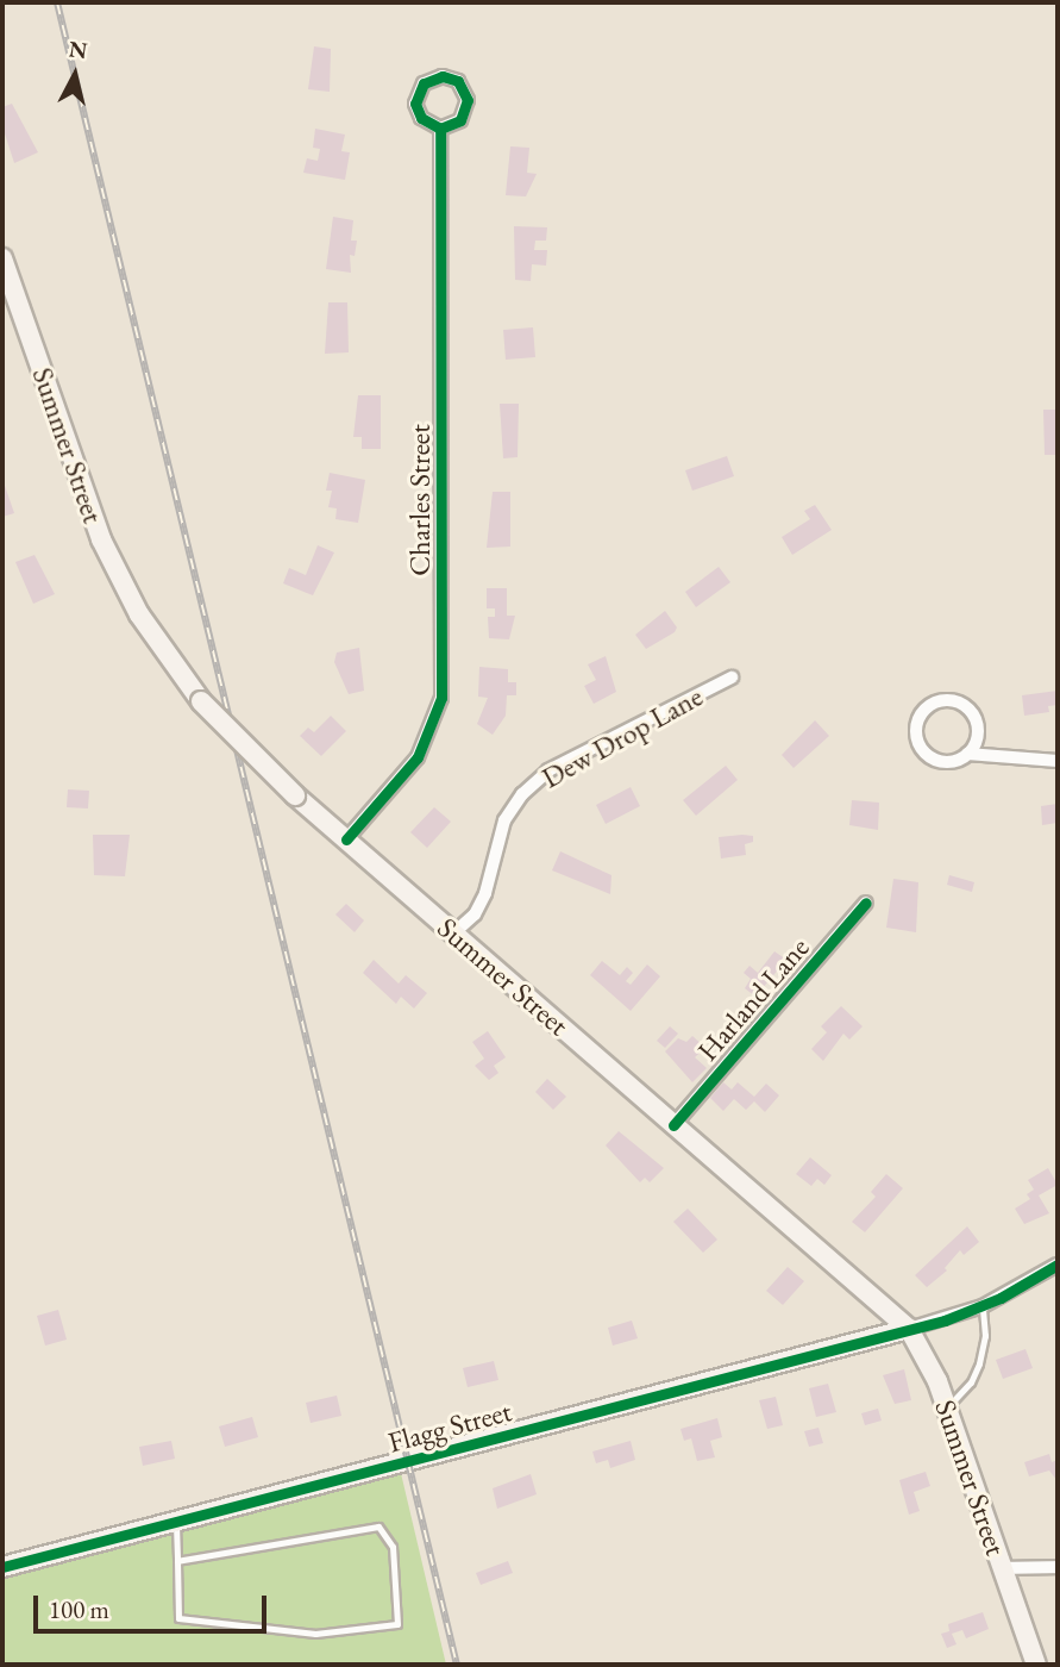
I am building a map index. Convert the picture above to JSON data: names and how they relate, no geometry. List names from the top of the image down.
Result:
{
  "streets": {
    "main road": ["Summer Street", "Flagg Street"],
    "street": ["Charles Street", "Dew Drop Lane", "Harland Lane"]
  },
  "crossings": [
    ["Summer Street", "Charles Street"],
    ["Summer Street", "Dew Drop Lane"],
    ["Summer Street", "Harland Lane"],
    ["Summer Street", "Flagg Street"]
  ],
  "scale_bar": "100 m",
  "north": "top"
}
